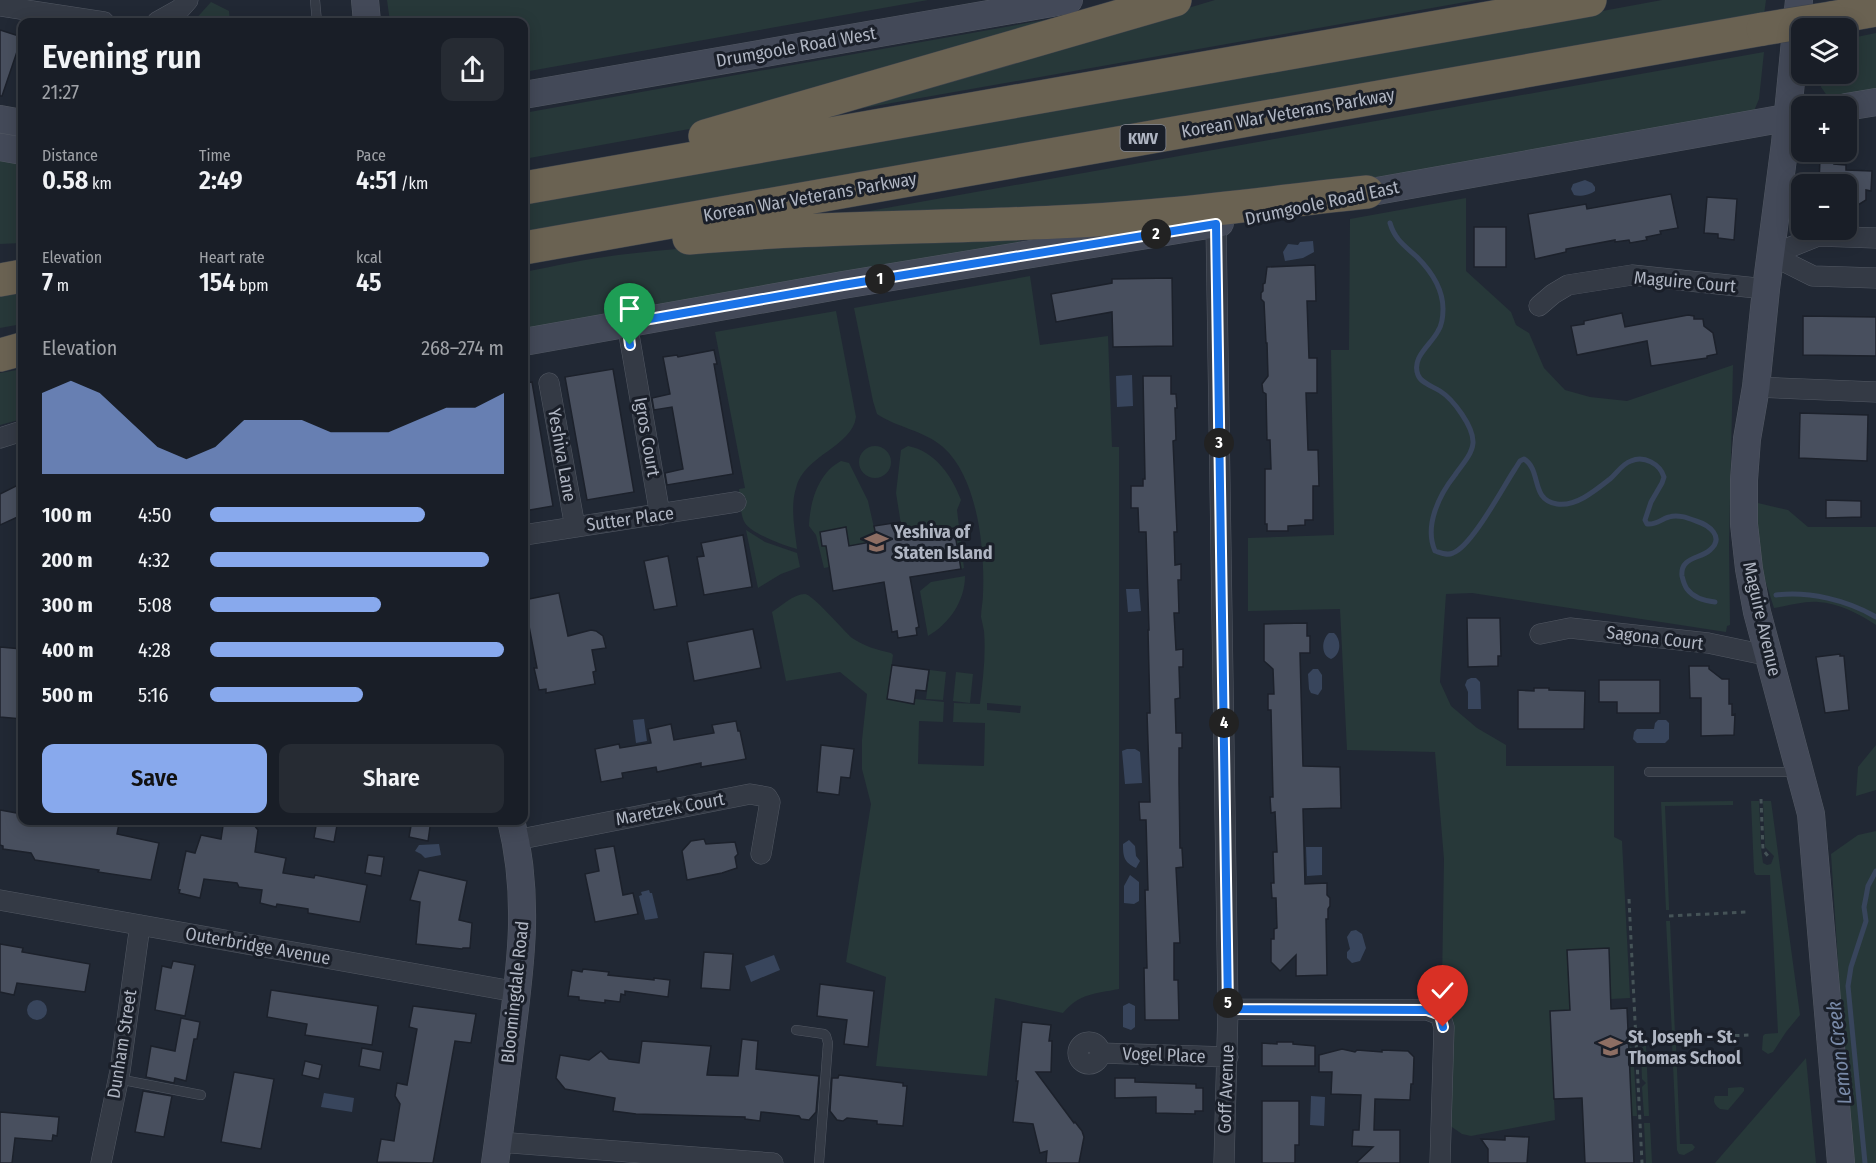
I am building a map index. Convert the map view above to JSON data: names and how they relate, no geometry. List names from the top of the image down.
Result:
{
  "streets": {
    "highway": ["Korean War Veterans Parkway", "KWV"],
    "street": [
      "Drumgoole Road West",
      "Drumgoole Road East",
      "Maguire Court",
      "Igros Court",
      "Yeshiva Lane",
      "Sutter Place",
      "Maguire Avenue",
      "Sagona Court",
      "Maretzek Court",
      "Outerbridge Avenue",
      "Bloomingdale Road",
      "Dunham Street",
      "Vogel Place",
      "Goff Avenue"
    ]
  },
  "crossings": [
    ["Drumgoole Road East", "Igros Court"],
    ["Drumgoole Road East", "Goff Avenue"],
    ["Maguire Court", "Maguire Avenue"],
    ["Igros Court", "Sutter Place"],
    ["Yeshiva Lane", "Sutter Place"],
    ["Maguire Avenue", "Sagona Court"],
    ["Maretzek Court", "Bloomingdale Road"],
    ["Outerbridge Avenue", "Bloomingdale Road"],
    ["Outerbridge Avenue", "Dunham Street"],
    ["Vogel Place", "Goff Avenue"]
  ],
  "water": ["Lemon Creek"],
  "places": {
    "school or university": ["Yeshiva of Staten Island", "St. Joseph - St. Thomas School"]
  },
  "page": {
    "map_buttons": ["+", "−"],
    "heading": ["Evening run", "21:27"],
    "stats": [
      ["Distance", "0.58 km"],
      ["Time", "2:49"],
      ["Pace", "4:51 /km"],
      ["Elevation", "7 m"],
      ["Heart rate", "154 bpm"],
      ["kcal", "45"]
    ],
    "pins": [
      "2",
      "1",
      "3",
      "4",
      "5"
    ],
    "chart": ["Elevation", "268–274 m"],
    "list": [
      {
        "name": "100 m",
        "note": "4:50"
      },
      {
        "name": "200 m",
        "note": "4:32"
      },
      {
        "name": "300 m",
        "note": "5:08"
      },
      {
        "name": "400 m",
        "note": "4:28"
      },
      {
        "name": "500 m",
        "note": "5:16"
      }
    ],
    "buttons": ["Save", "Share"]
  }
}
